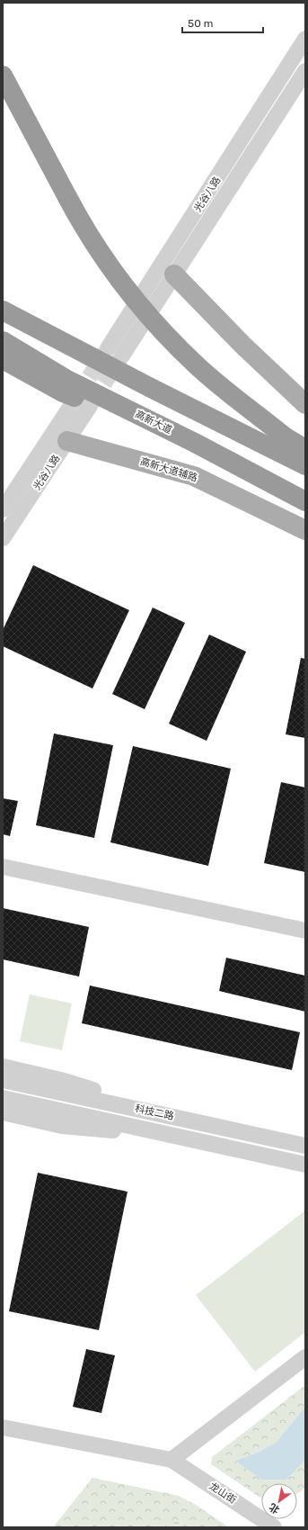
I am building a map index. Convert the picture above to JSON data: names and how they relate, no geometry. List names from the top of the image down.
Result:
{
  "streets": {
    "highway": ["高新大道"],
    "main road": ["高新大道辅路"],
    "street": ["光谷八路", "科技二路", "龙山街"]
  },
  "crossings": [
    ["光谷八路", "高新大道"],
    ["光谷八路", "高新大道辅路"]
  ],
  "scale_bar": "50 m",
  "north": "bottom left"
}
